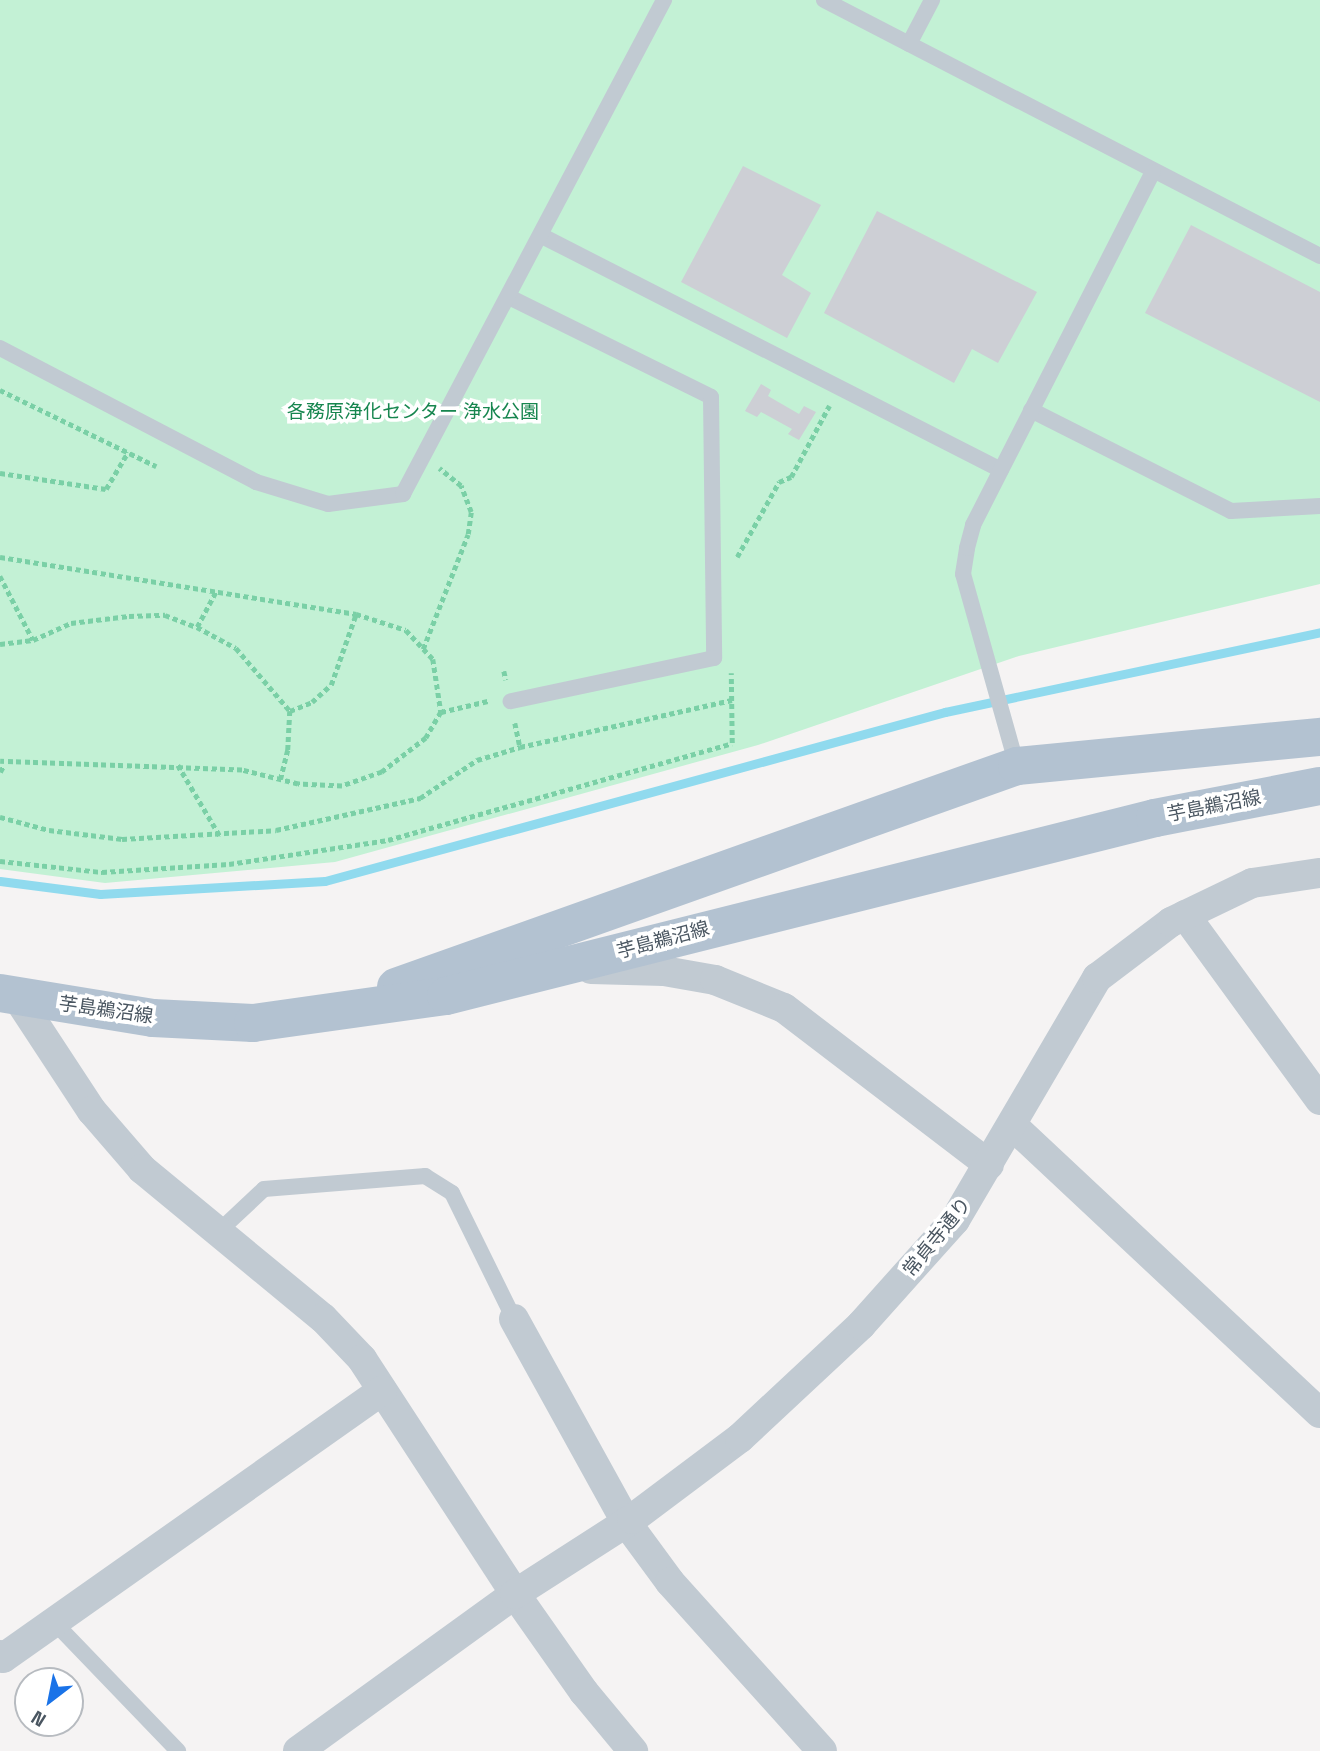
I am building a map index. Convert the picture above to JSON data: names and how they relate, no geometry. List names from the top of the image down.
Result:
{
  "streets": {
    "main road": ["芋島鵜沼線"],
    "street": ["常貞寺通り"]
  },
  "parks": ["各務原浄化センター 浄水公園"],
  "north": "bottom left"
}
